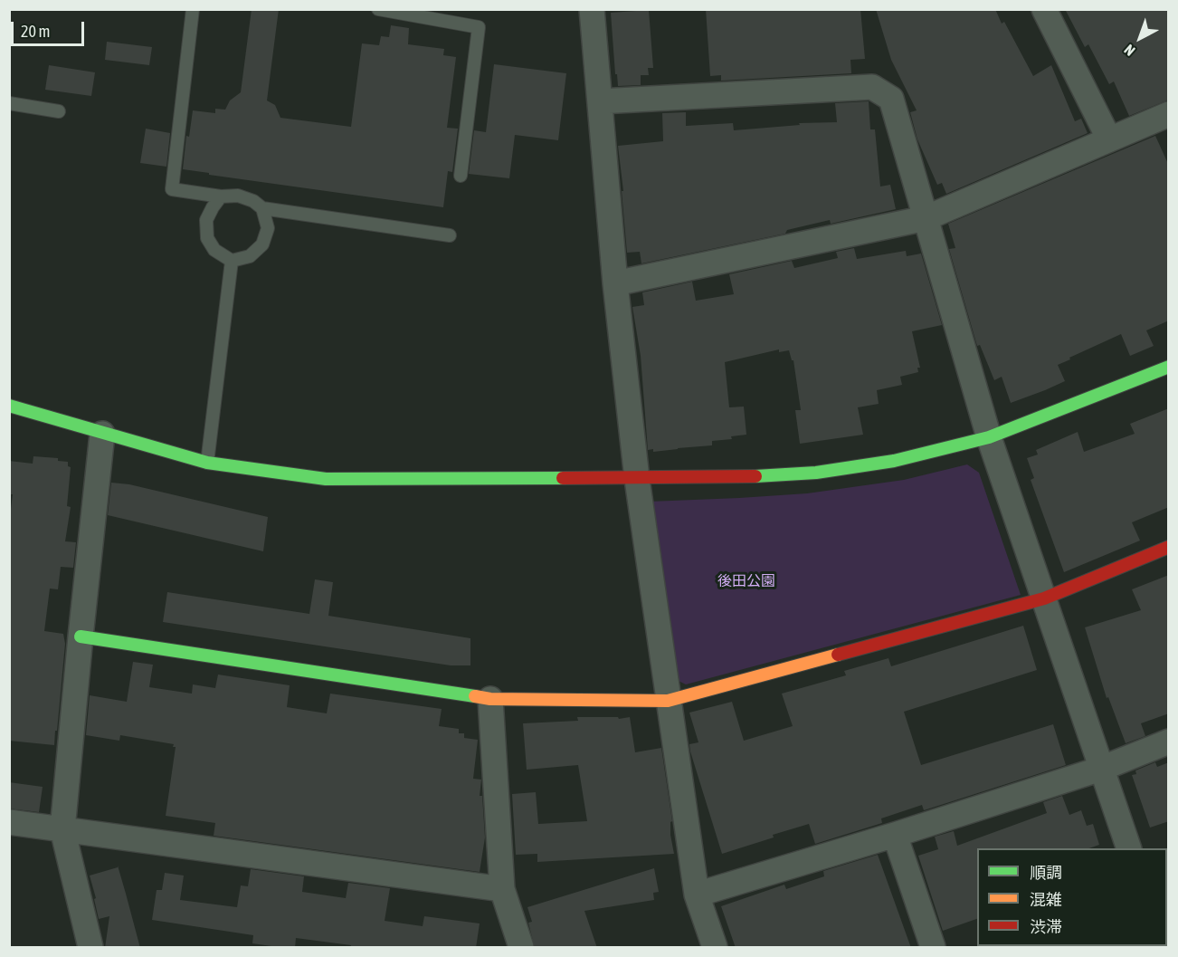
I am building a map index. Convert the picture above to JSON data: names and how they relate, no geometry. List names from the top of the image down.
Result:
{
  "parks": ["後田公園"],
  "legend": ["順調", "混雑", "渋滞"],
  "scale_bar": "20 m",
  "north": "bottom left"
}
